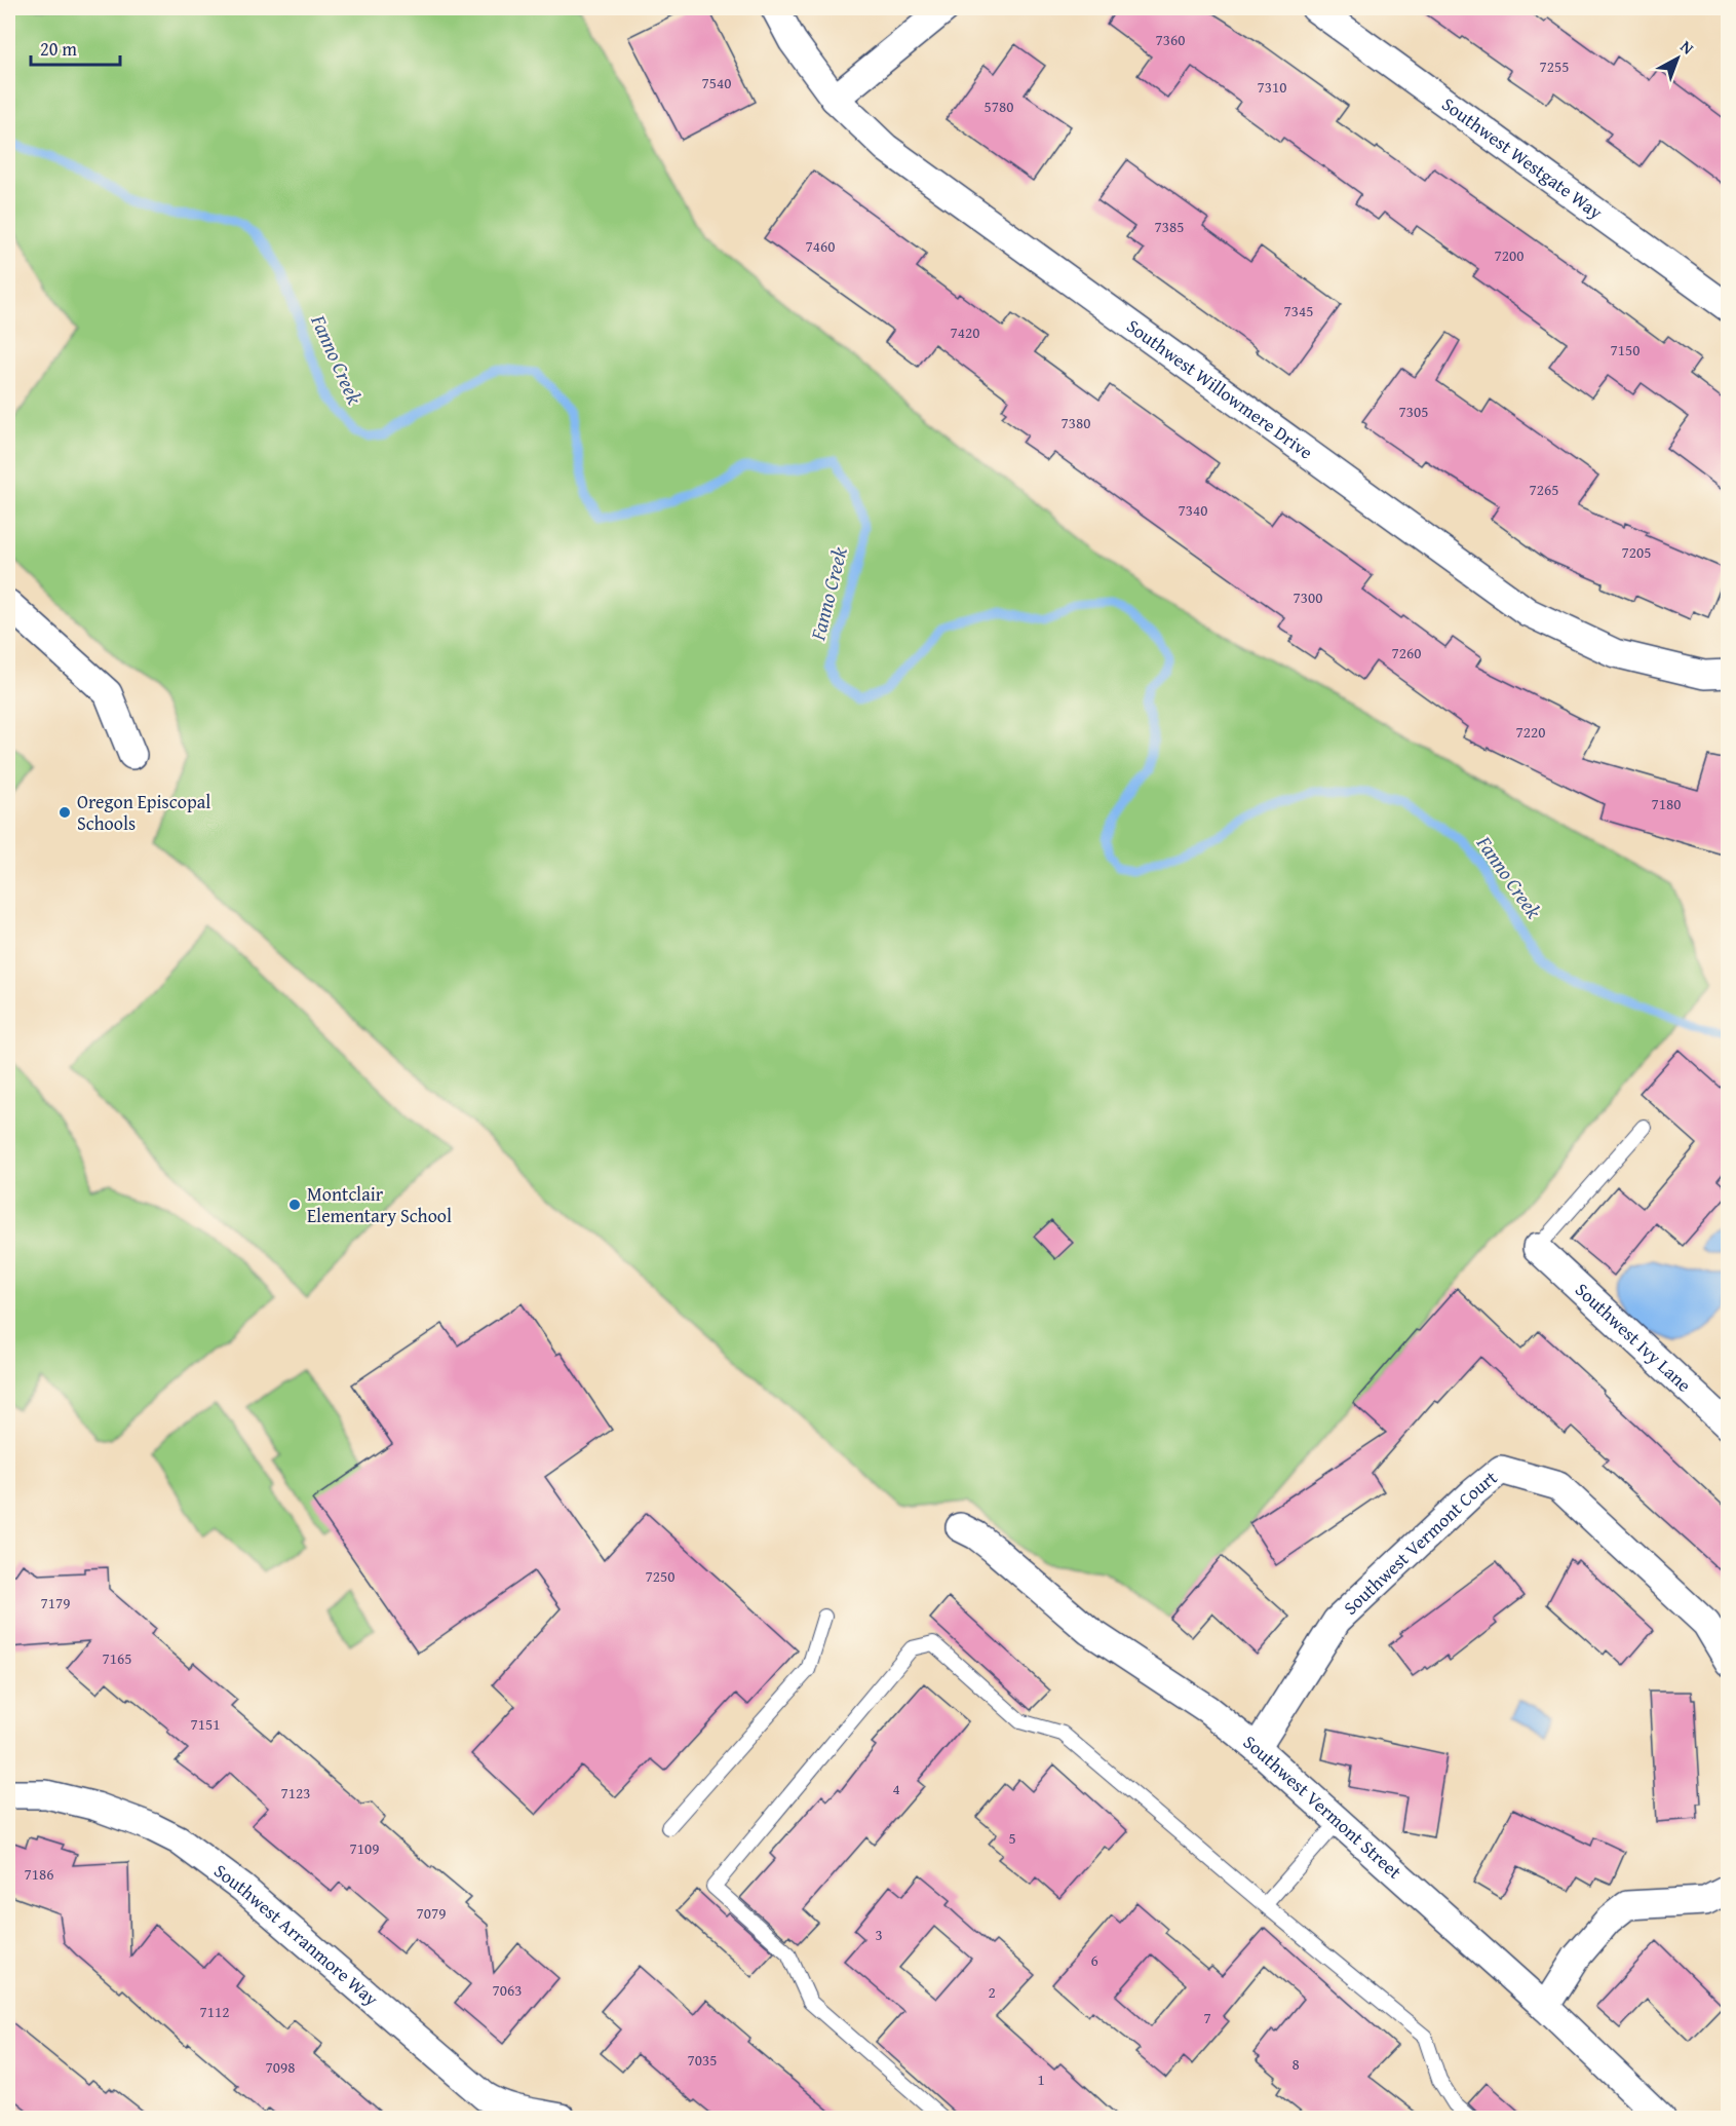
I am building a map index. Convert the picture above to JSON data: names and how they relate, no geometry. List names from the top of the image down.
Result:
{
  "streets": {
    "street": [
      "Southwest Westgate Way",
      "Southwest Willowmere Drive",
      "Southwest Ivy Lane",
      "Southwest Vermont Court",
      "Southwest Vermont Street",
      "Southwest Arranmore Way"
    ]
  },
  "crossings": [
    ["Southwest Vermont Court", "Southwest Vermont Street"]
  ],
  "water": ["Fanno Creek"],
  "places": ["Oregon Episcopal Schools", "Montclair Elementary School"],
  "house_numbers": [
    "7360",
    "7255",
    "7540",
    "7310",
    "5780",
    "7385",
    "7460",
    "7200",
    "7345",
    "7420",
    "7150",
    "7305",
    "7380",
    "7265",
    "7340",
    "7205",
    "7300",
    "7260",
    "7220",
    "7180",
    "7250",
    "7179",
    "7165",
    "7151",
    "4",
    "7123",
    "5",
    "7109",
    "7186",
    "7079",
    "3",
    "6",
    "7063",
    "2",
    "7112",
    "7",
    "7035",
    "8",
    "7098",
    "1"
  ],
  "scale_bar": "20 m",
  "north": "top right"
}
